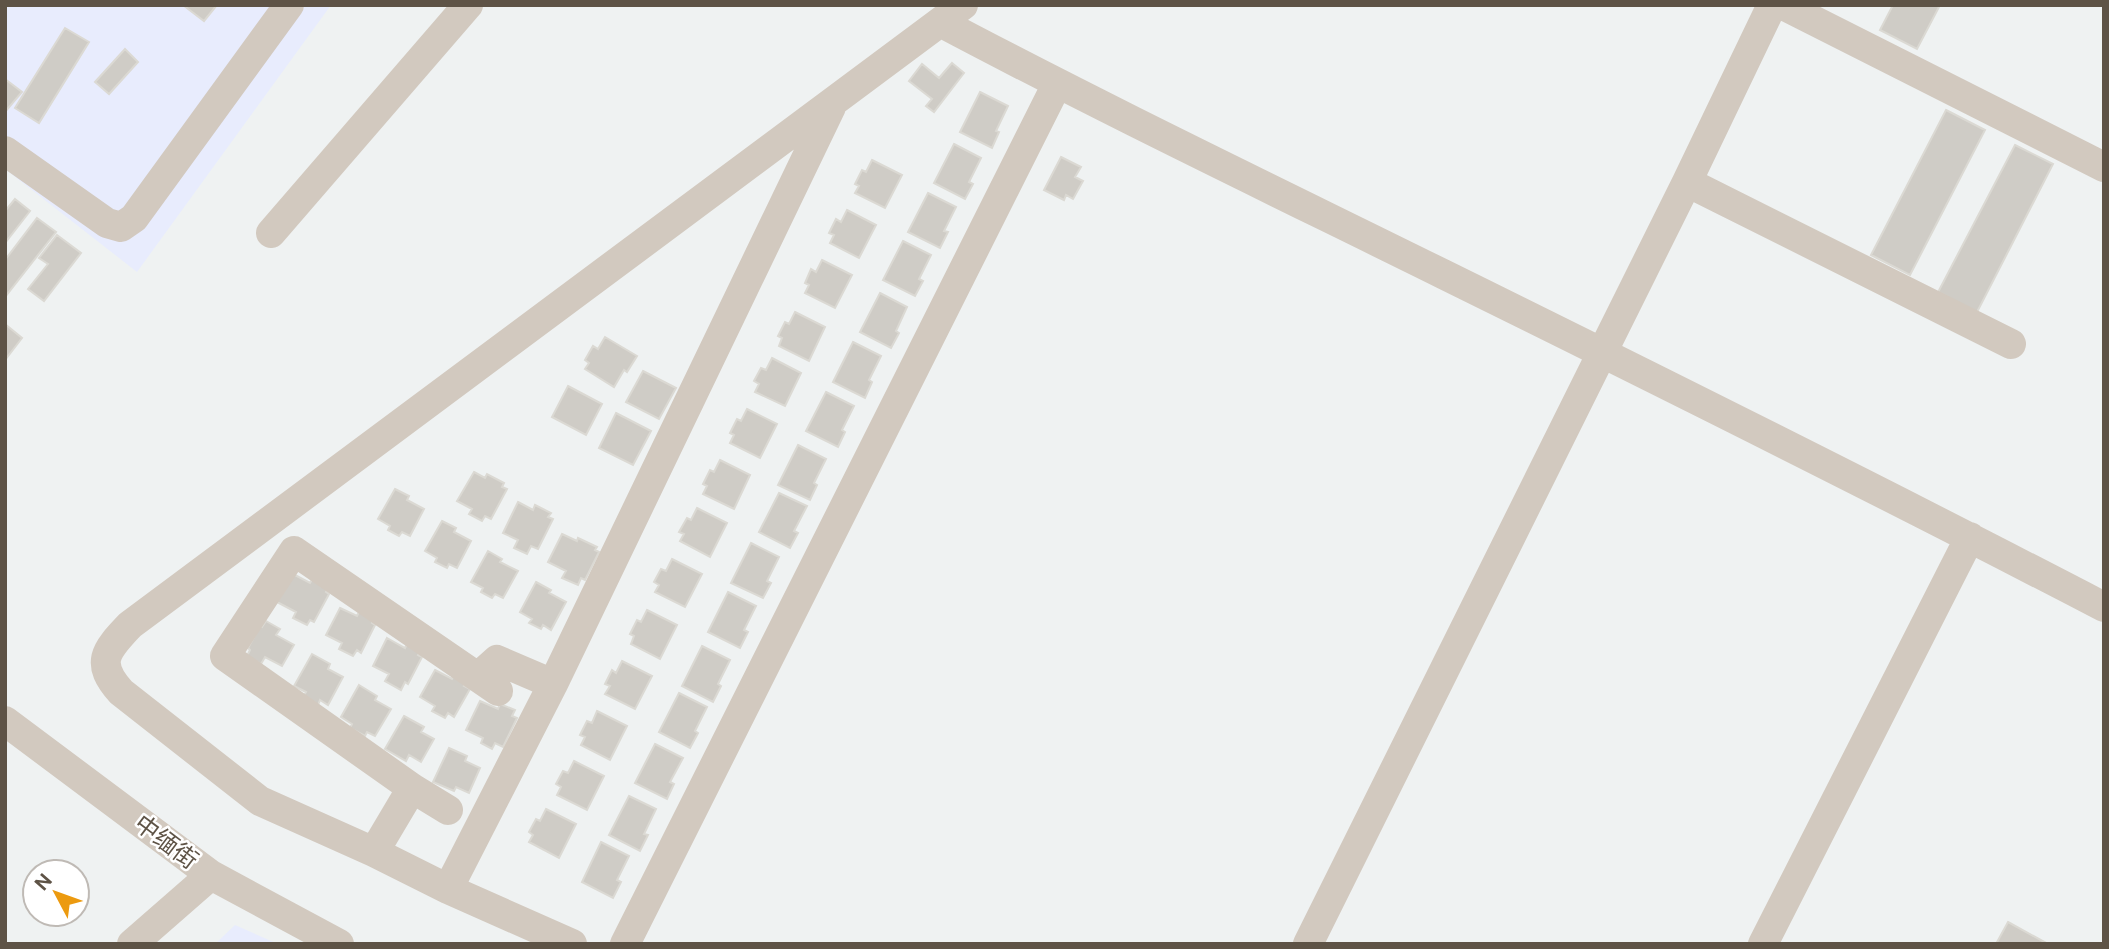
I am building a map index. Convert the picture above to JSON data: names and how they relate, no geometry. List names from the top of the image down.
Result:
{
  "streets": {
    "street": ["中缅街"]
  },
  "north": "top left"
}
